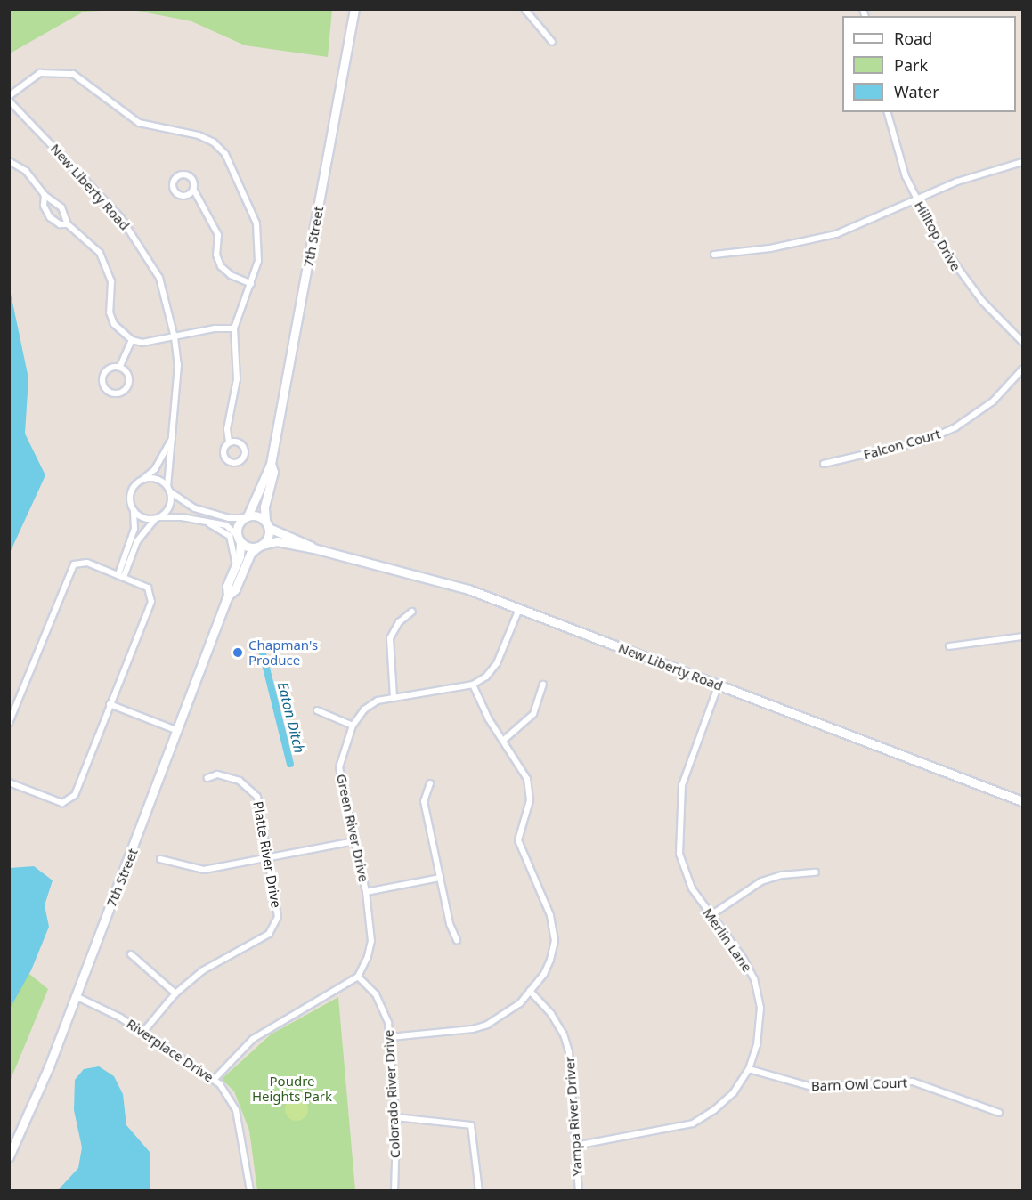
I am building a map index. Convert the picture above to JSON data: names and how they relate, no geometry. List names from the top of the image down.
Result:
{
  "streets": {
    "street": [
      "New Liberty Road",
      "Hilltop Drive",
      "7th Street",
      "Falcon Court",
      "Green River Drive",
      "Platte River Drive",
      "Merlin Lane",
      "Riverplace Drive",
      "Barn Owl Court",
      "Colorado River Drive",
      "Yampa River Driver"
    ]
  },
  "crossings": [
    ["New Liberty Road", "7th Street"],
    ["New Liberty Road", "Merlin Lane"],
    ["7th Street", "Riverplace Drive"],
    ["Green River Drive", "Colorado River Drive"],
    ["Platte River Drive", "Riverplace Drive"],
    ["Merlin Lane", "Barn Owl Court"],
    ["Merlin Lane", "Yampa River Driver"]
  ],
  "water": ["Eaton Ditch"],
  "parks": ["Poudre Heights Park"],
  "places": ["Chapman's Produce"],
  "legend": ["Road", "Park", "Water"]
}
